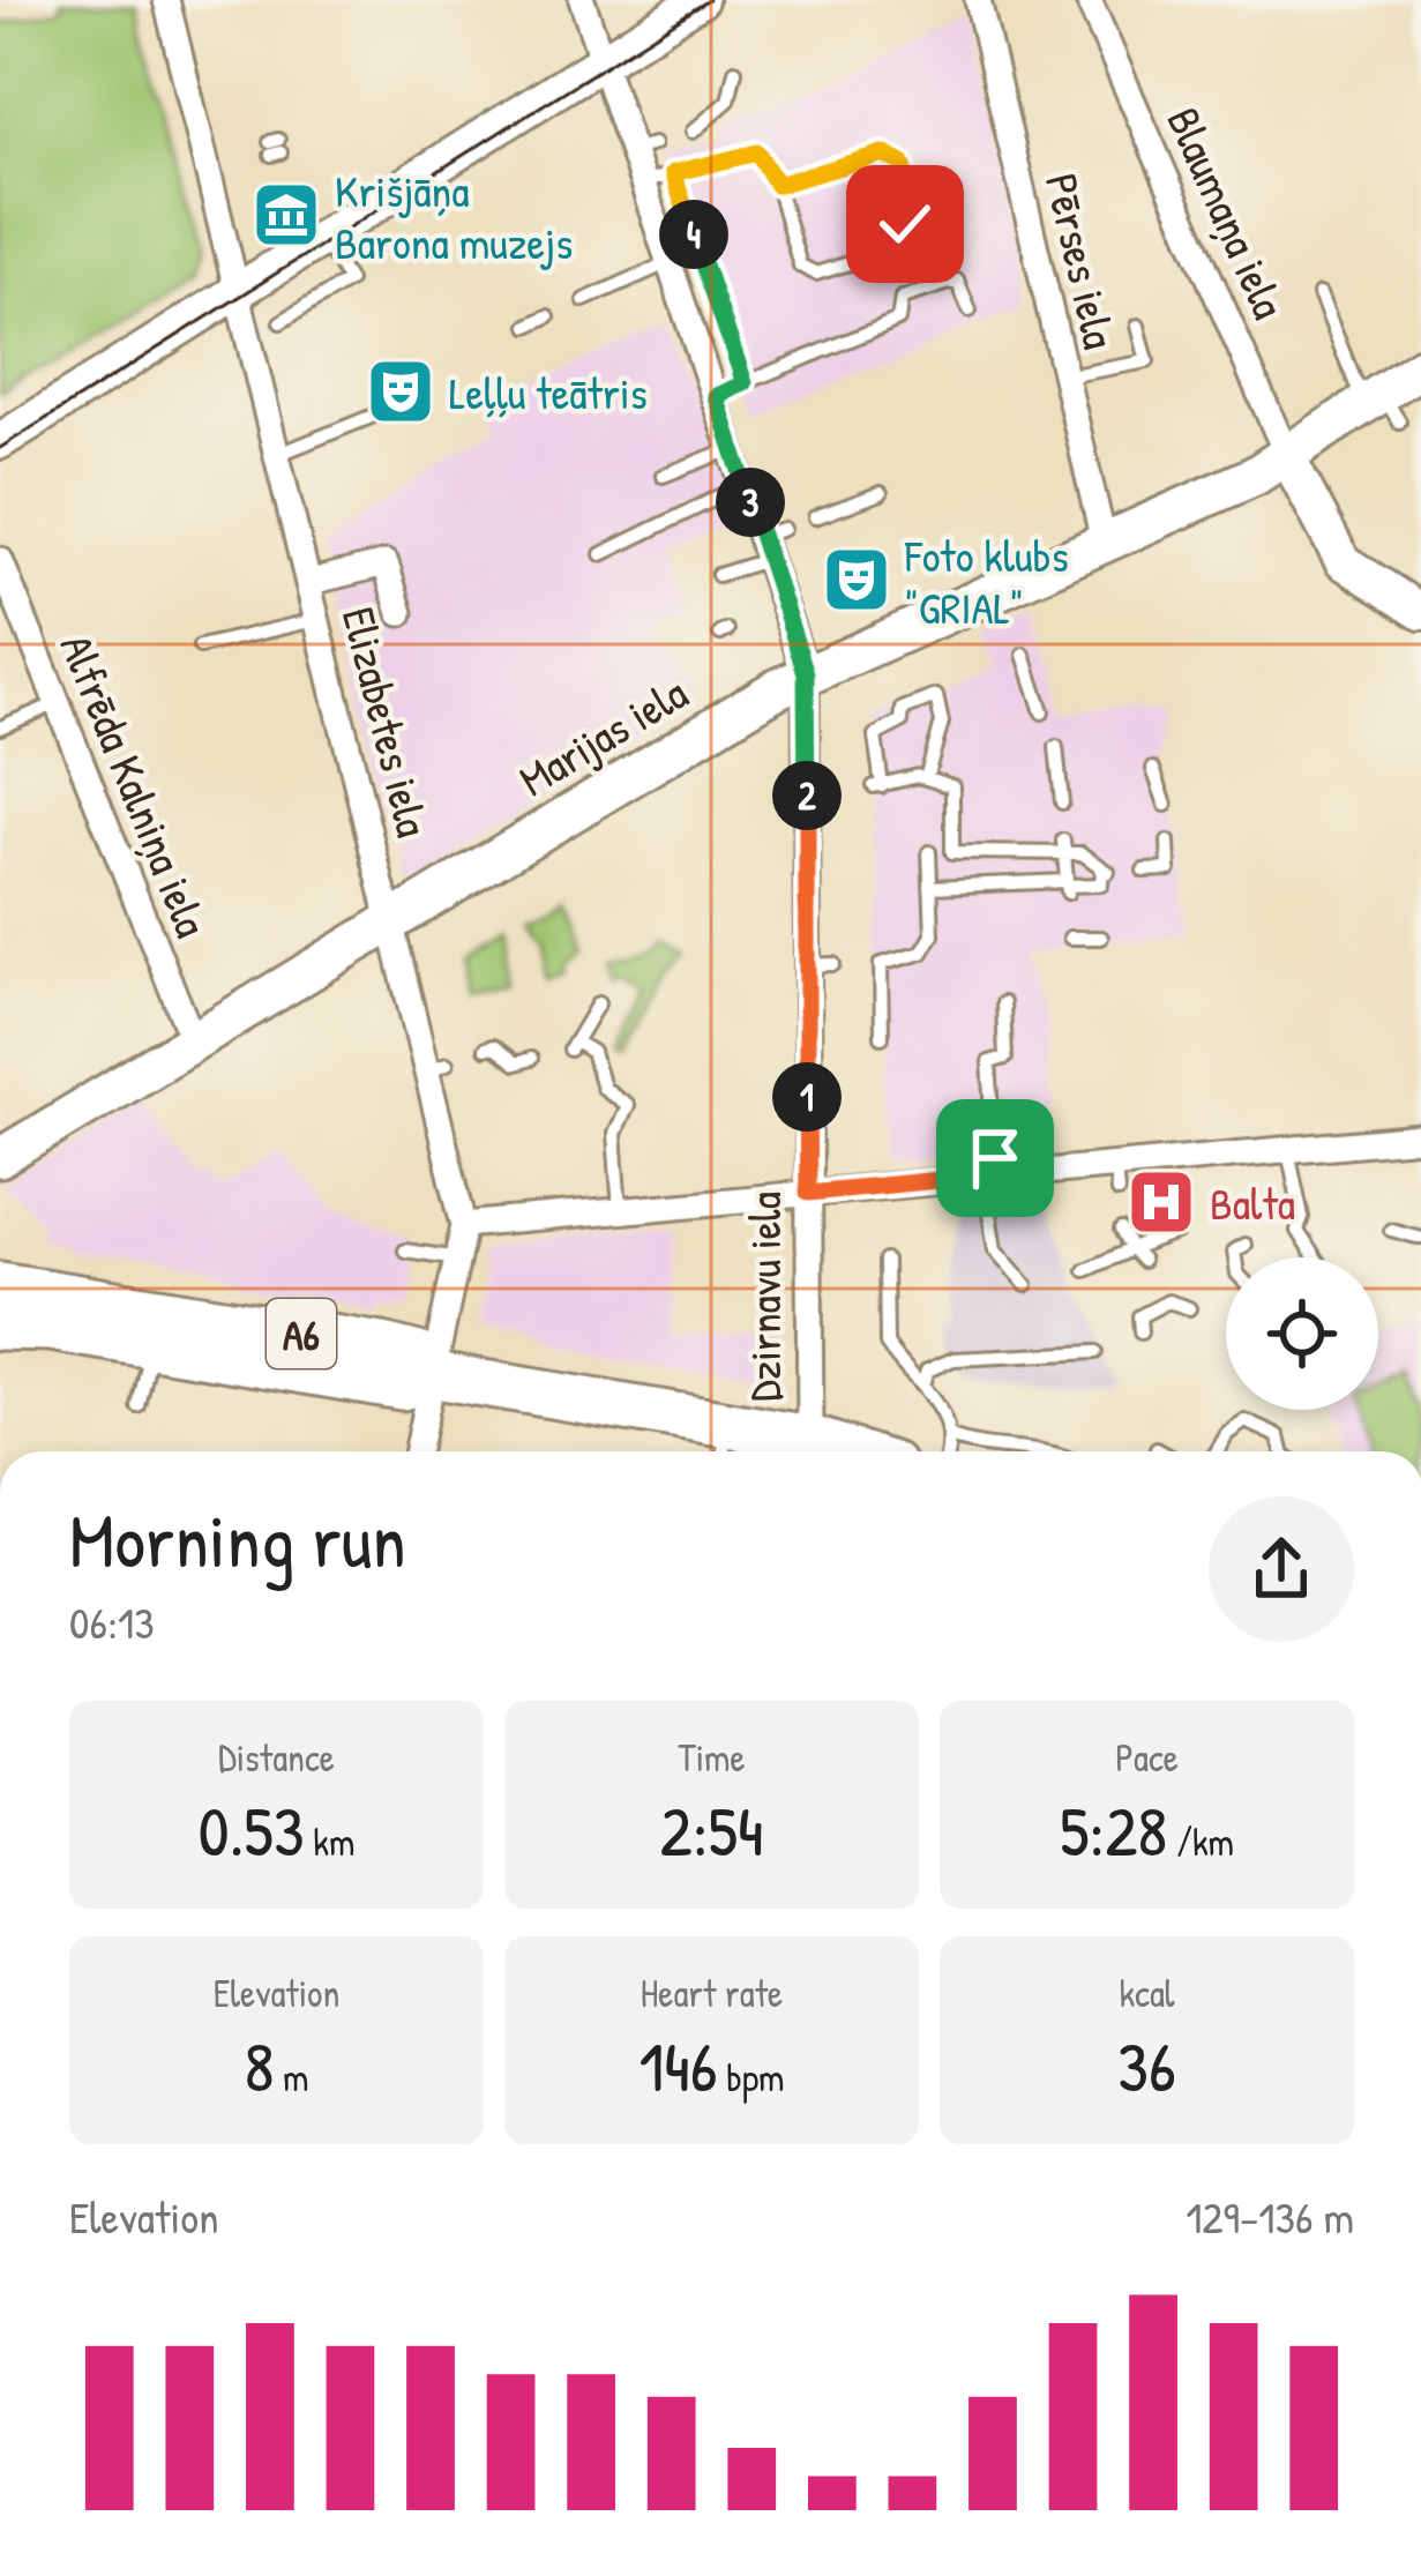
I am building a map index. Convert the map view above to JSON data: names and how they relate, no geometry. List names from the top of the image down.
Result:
{
  "streets": {
    "highway": ["A6"],
    "main road": ["Marijas iela"],
    "street": [
      "Blaumaņa iela",
      "Pērses iela",
      "Elizabetes iela",
      "Alfrēda Kalniņa iela",
      "Dzirnavu iela"
    ]
  },
  "crossings": [
    ["Blaumaņa iela", "Marijas iela"],
    ["Pērses iela", "Marijas iela"],
    ["Elizabetes iela", "Marijas iela"],
    ["Elizabetes iela", "A6"],
    ["Marijas iela", "Alfrēda Kalniņa iela"],
    ["Marijas iela", "Dzirnavu iela"],
    ["Dzirnavu iela", "A6"]
  ],
  "places": {
    "museum": ["Krišjāņa Barona muzejs"],
    "theatre": ["Leļļu teātris", "Foto klubs \"GRIAL\""],
    "hospital": ["Balta"]
  },
  "page": {
    "pins": [
      "4",
      "3",
      "2",
      "1"
    ],
    "heading": ["Morning run", "06:13"],
    "stats": [
      ["Distance", "0.53 km"],
      ["Time", "2:54"],
      ["Pace", "5:28 /km"],
      ["Elevation", "8 m"],
      ["Heart rate", "146 bpm"],
      ["kcal", "36"]
    ],
    "chart": ["Elevation", "129–136 m"]
  }
}
